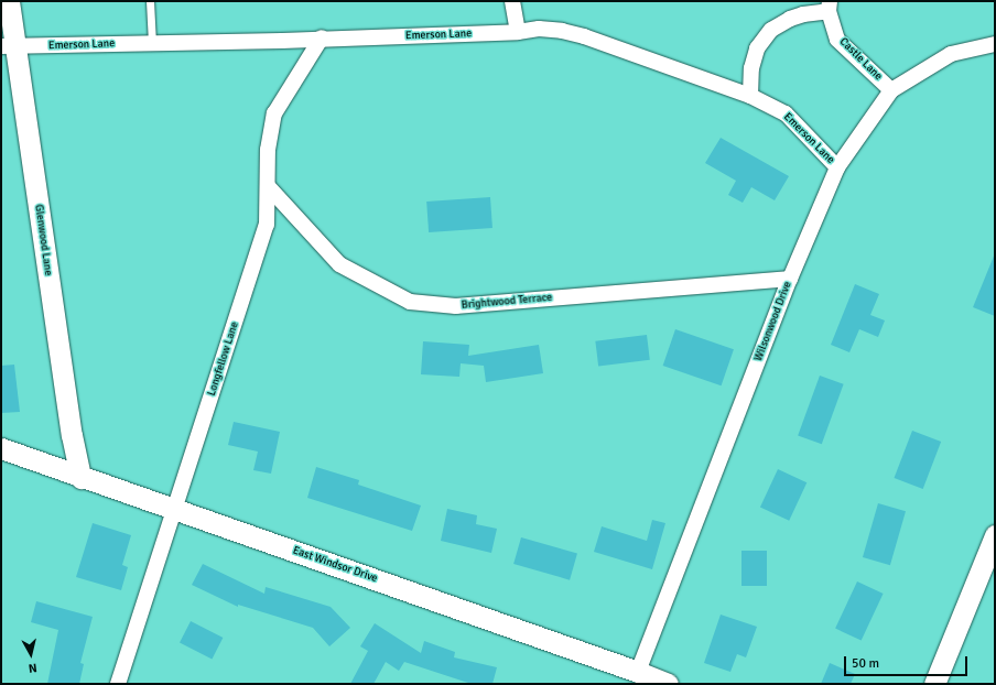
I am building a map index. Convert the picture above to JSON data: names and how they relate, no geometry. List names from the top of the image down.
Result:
{
  "streets": {
    "street": [
      "Emerson Lane",
      "Castle Lane",
      "Glenwood Lane",
      "Brightwood Terrace",
      "Wilsonwood Drive",
      "Longfellow Lane",
      "East Windsor Drive"
    ]
  },
  "crossings": [
    ["Emerson Lane", "Glenwood Lane"],
    ["Emerson Lane", "Wilsonwood Drive"],
    ["Emerson Lane", "Longfellow Lane"],
    ["Castle Lane", "Wilsonwood Drive"],
    ["Glenwood Lane", "East Windsor Drive"],
    ["Brightwood Terrace", "Wilsonwood Drive"],
    ["Brightwood Terrace", "Longfellow Lane"],
    ["Wilsonwood Drive", "East Windsor Drive"],
    ["Longfellow Lane", "East Windsor Drive"]
  ],
  "scale_bar": "50 m",
  "north": "bottom"
}
